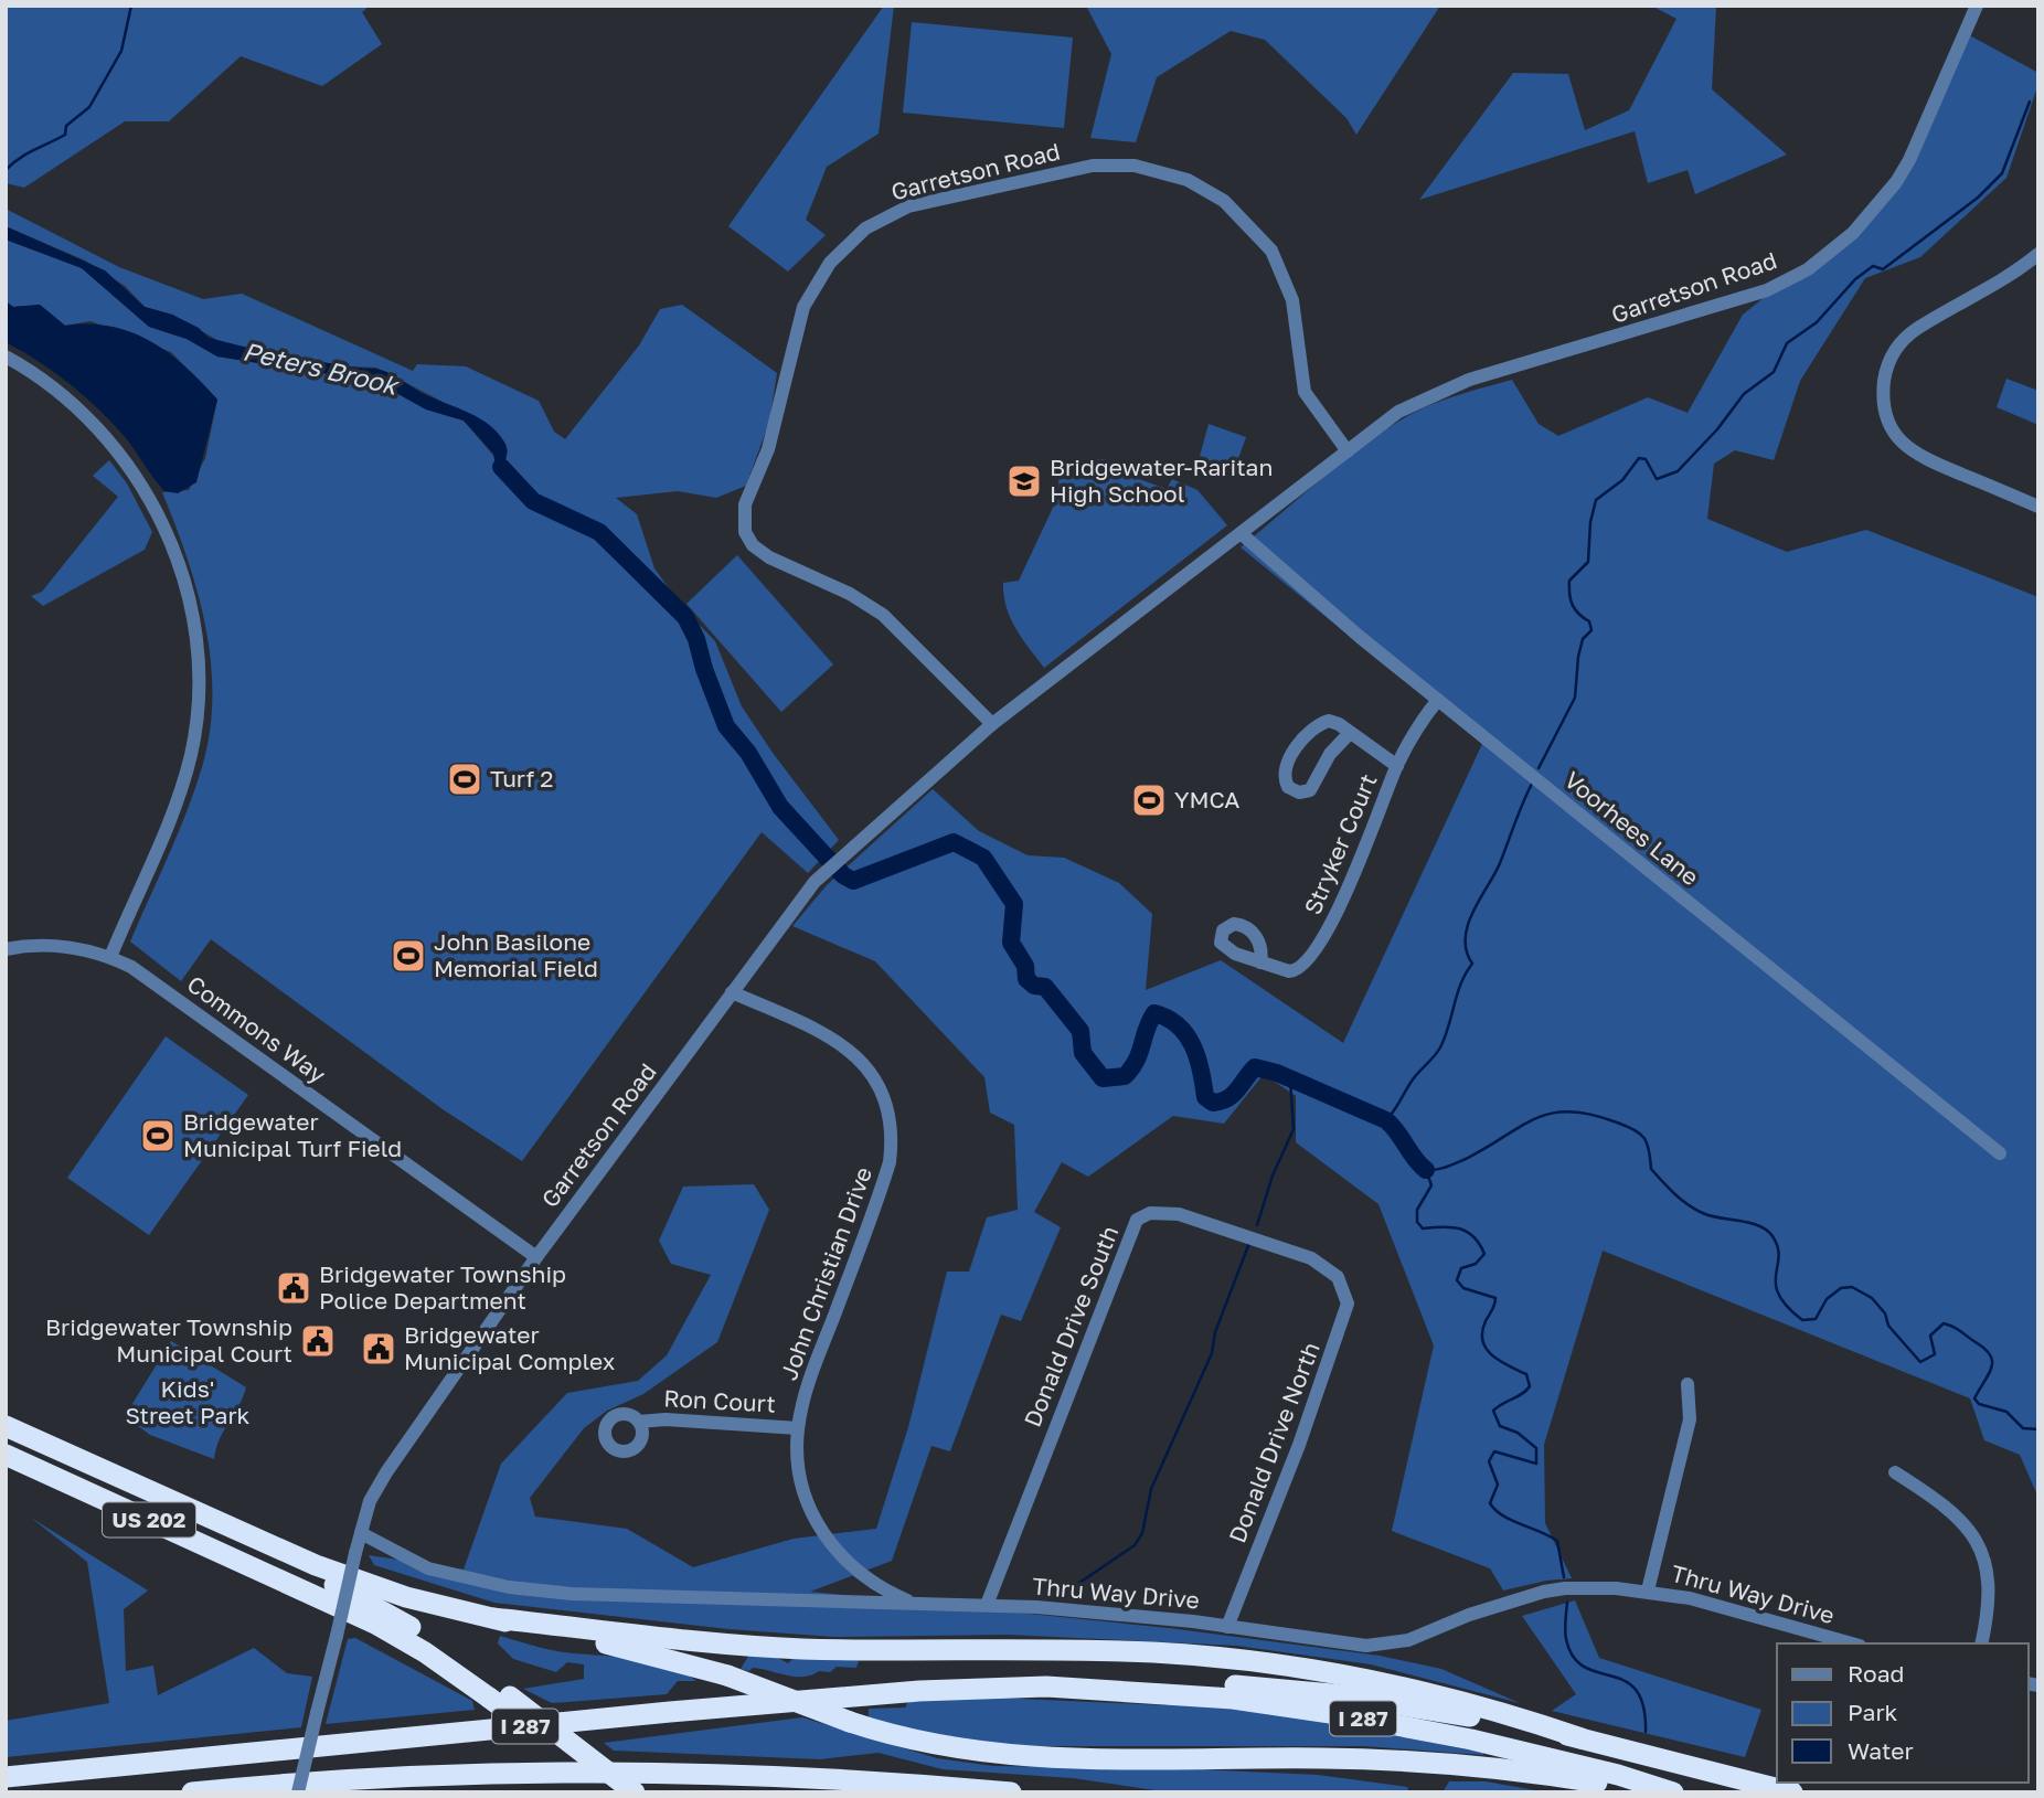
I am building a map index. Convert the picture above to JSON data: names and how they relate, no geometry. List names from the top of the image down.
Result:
{
  "streets": {
    "highway": ["US 202", "I 287"],
    "street": [
      "Garretson Road",
      "Voorhees Lane",
      "Stryker Court",
      "Commons Way",
      "John Christian Drive",
      "Donald Drive South",
      "Ron Court",
      "Donald Drive North",
      "Thru Way Drive"
    ]
  },
  "crossings": [
    ["Garretson Road", "Voorhees Lane"],
    ["Garretson Road", "Commons Way"],
    ["Garretson Road", "John Christian Drive"],
    ["Garretson Road", "Thru Way Drive"],
    ["Voorhees Lane", "Stryker Court"],
    ["John Christian Drive", "Ron Court"],
    ["John Christian Drive", "Thru Way Drive"],
    ["Donald Drive South", "Donald Drive North"],
    ["Donald Drive South", "Thru Way Drive"],
    ["Donald Drive North", "Thru Way Drive"]
  ],
  "water": ["Peters Brook"],
  "parks": ["Kids' Street Park"],
  "places": {
    "school or university": ["Bridgewater-Raritan High School"],
    "sports": [
      "Turf 2",
      "YMCA",
      "John Basilone Memorial Field",
      "Bridgewater Municipal Turf Field"
    ],
    "public building": ["Bridgewater Township Police Department", "Bridgewater Township Municipal Court", "Bridgewater Municipal Complex"]
  },
  "legend": ["Road", "Park", "Water"]
}
